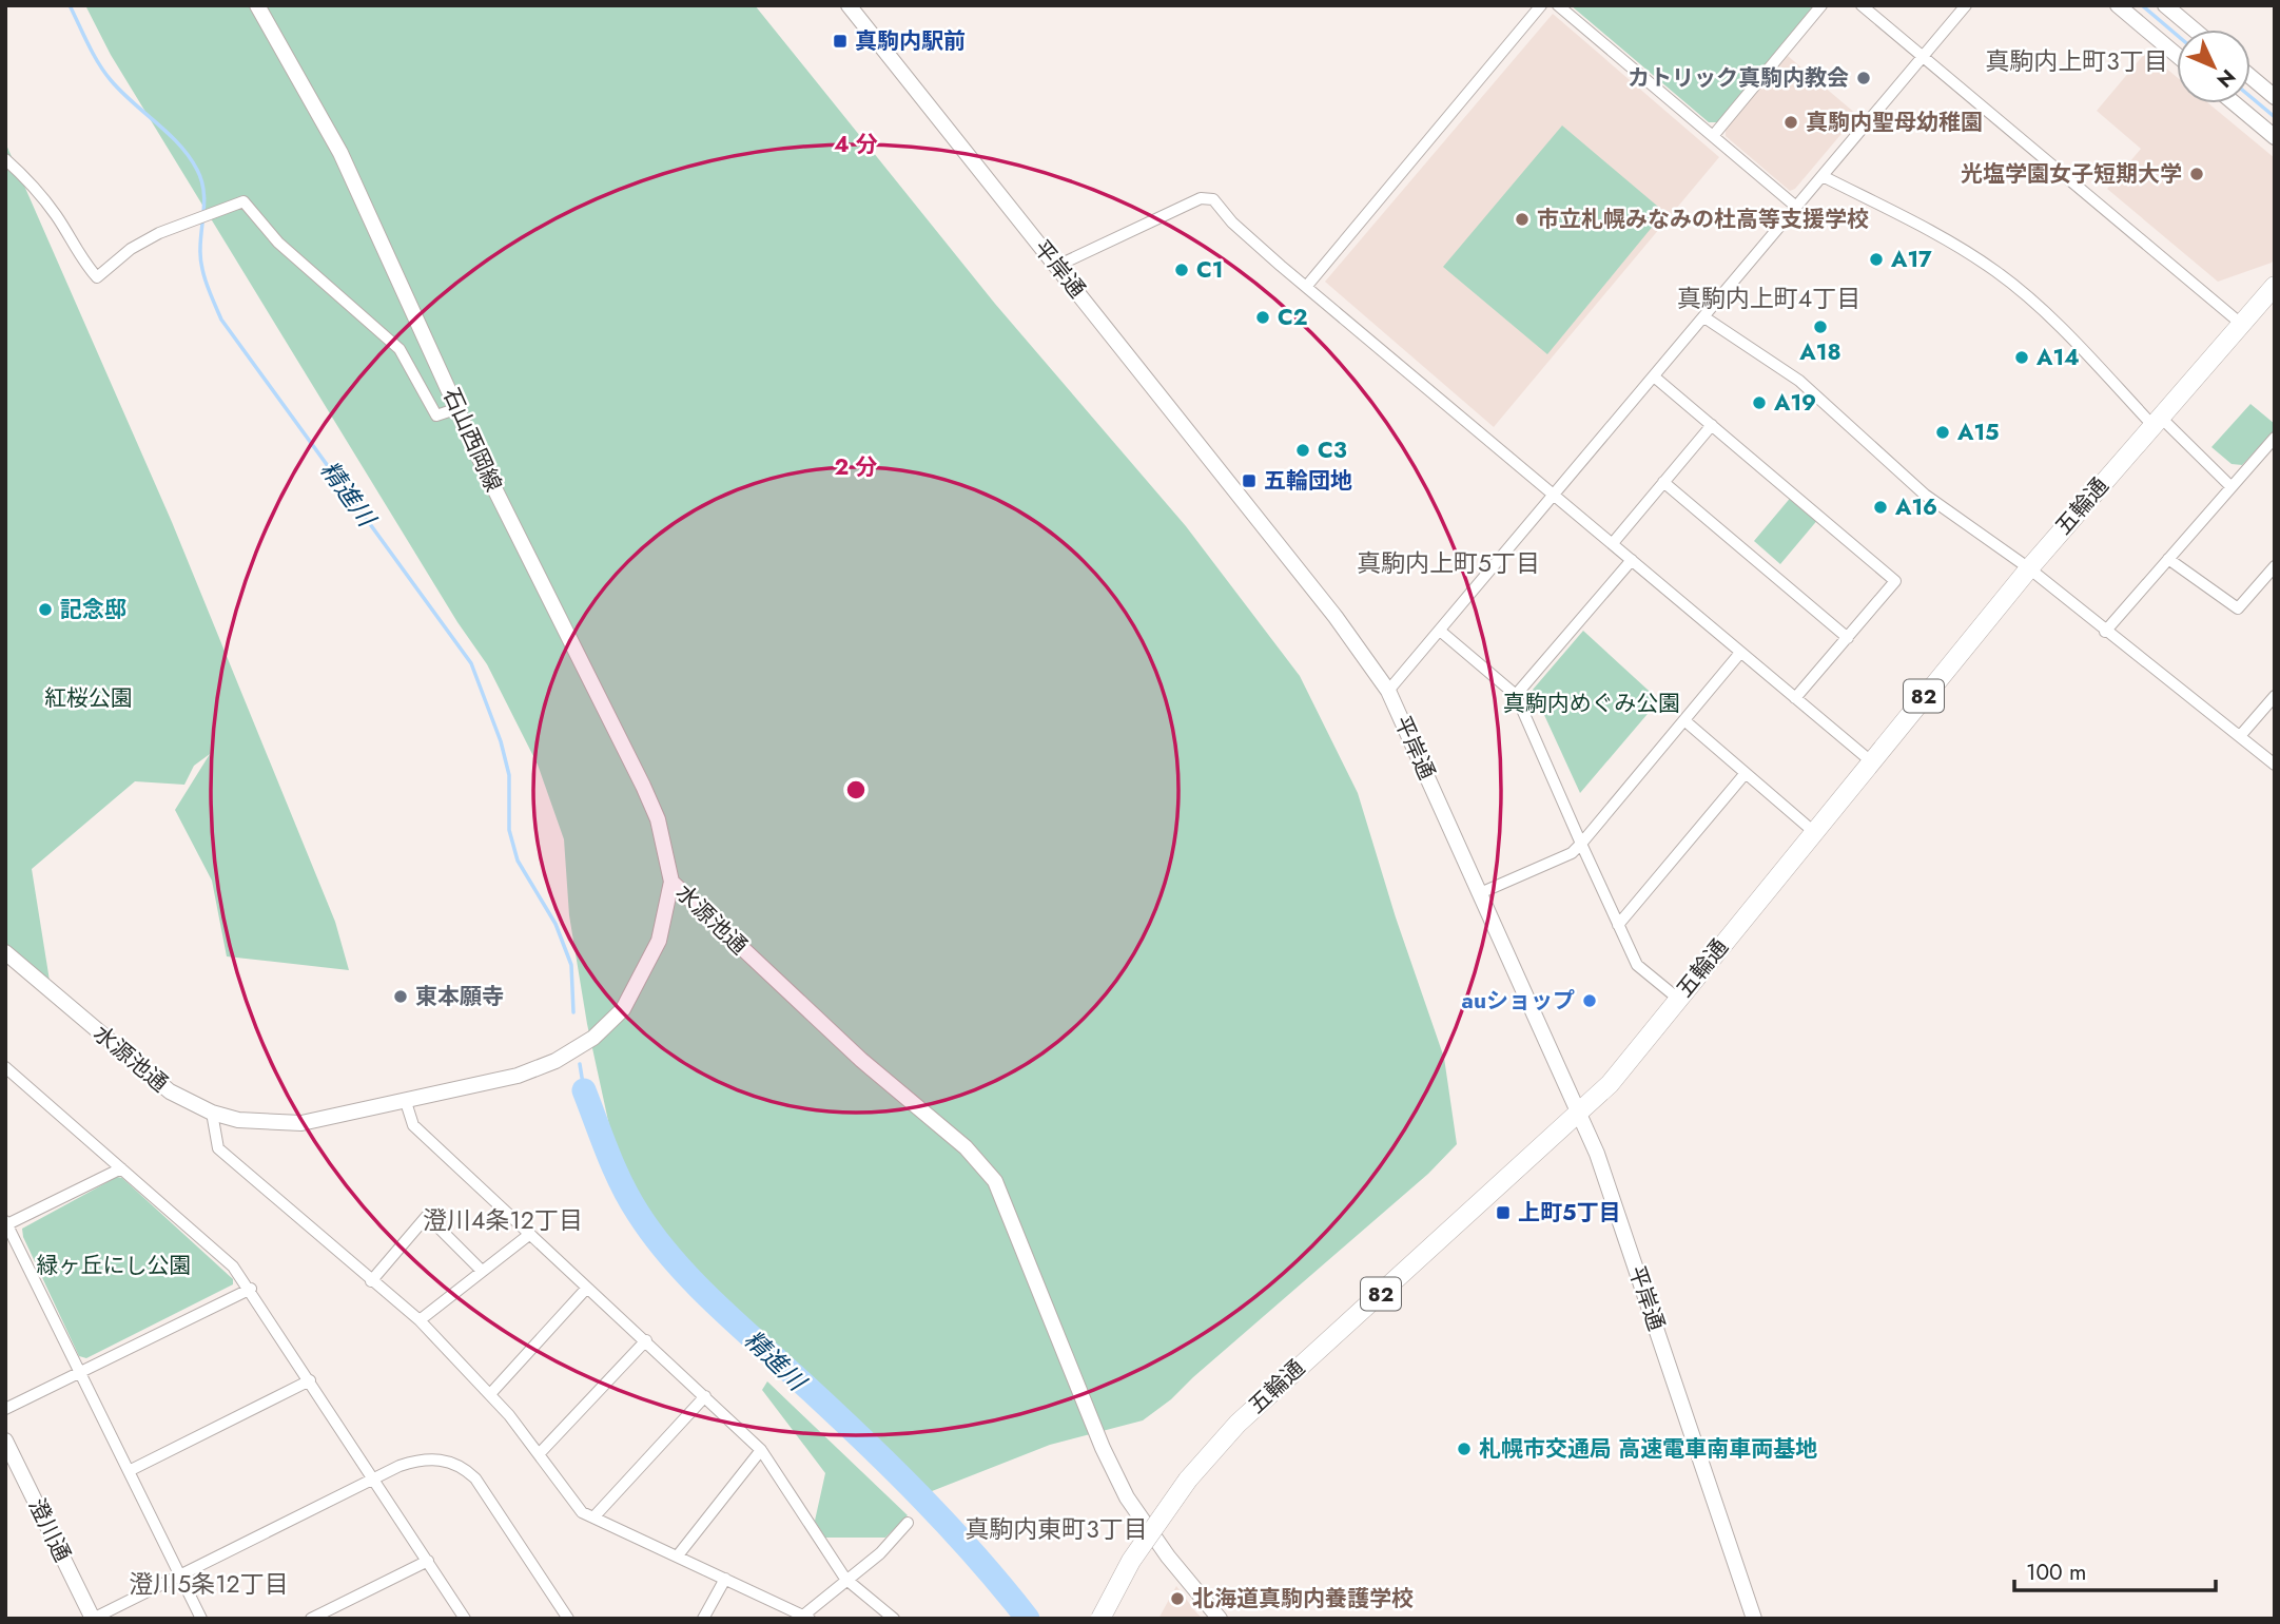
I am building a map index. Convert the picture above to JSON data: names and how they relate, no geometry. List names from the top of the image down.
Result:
{
  "streets": {
    "main road": ["五輪通", "82"],
    "street": [
      "平岸通",
      "石山西岡線",
      "水源池通",
      "澄川通"
    ]
  },
  "crossings": [
    ["平岸通", "五輪通"],
    ["石山西岡線", "水源池通"]
  ],
  "districts": [
    "真駒内上町3丁目",
    "真駒内上町4丁目",
    "真駒内上町5丁目",
    "澄川4条12丁目",
    "真駒内東町3丁目",
    "澄川5条12丁目"
  ],
  "water": ["精進川"],
  "parks": ["紅桜公園", "真駒内めぐみ公園", "緑ヶ丘にし公園"],
  "places": {
    "transit": ["真駒内駅前", "五輪団地", "上町5丁目"],
    "other": [
      "カトリック真駒内教会",
      "真駒内聖母幼稚園",
      "光塩学園女子短期大学",
      "市立札幌みなみの杜高等支援学校",
      "A17",
      "C1",
      "C2",
      "A18",
      "A14",
      "A19",
      "A15",
      "C3",
      "A16",
      "記念邸",
      "東本願寺",
      "auショップ",
      "札幌市交通局 高速電車南車両基地",
      "北海道真駒内養護学校"
    ]
  },
  "scale_bar": "100 m",
  "north": "bottom right",
  "rings": ["4 分", "2 分"]
}
